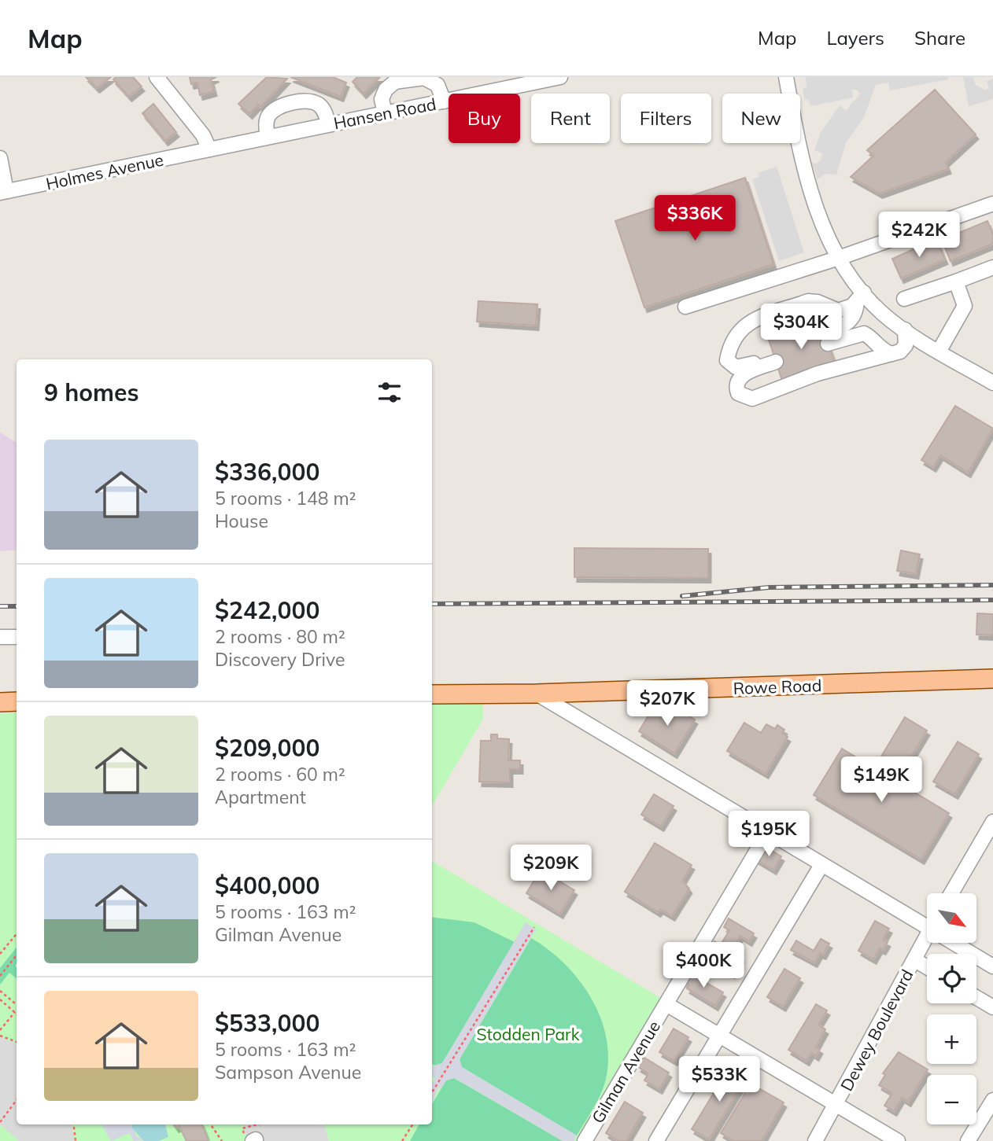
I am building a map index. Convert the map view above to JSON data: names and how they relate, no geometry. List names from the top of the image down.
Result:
{
  "streets": {
    "main road": ["Rowe Road"],
    "street": [
      "Hansen Road",
      "Holmes Avenue",
      "Dewey Boulevard",
      "Gilman Avenue"
    ]
  },
  "crossings": [
    ["Hansen Road", "Holmes Avenue"]
  ],
  "parks": ["Stodden Park"],
  "north": "bottom right",
  "page": {
    "header": "Map",
    "nav": ["Map", "Layers", "Share"],
    "chip": [
      "Buy",
      "Rent",
      "Filters",
      "New"
    ],
    "price": [
      "$336K",
      "$242K",
      "$304K",
      "$207K",
      "$149K",
      "$195K",
      "$209K",
      "$400K",
      "$533K"
    ],
    "heading": "9 homes",
    "list": [
      {
        "name": "$336,000",
        "note": "5 rooms · 148 m² · House"
      },
      {
        "name": "$242,000",
        "note": "2 rooms · 80 m² · Discovery Drive"
      },
      {
        "name": "$209,000",
        "note": "2 rooms · 60 m² · Apartment"
      },
      {
        "name": "$400,000",
        "note": "5 rooms · 163 m² · Gilman Avenue"
      },
      {
        "name": "$533,000",
        "note": "5 rooms · 163 m² · Sampson Avenue"
      }
    ],
    "map_buttons": ["+", "−"]
  }
}
